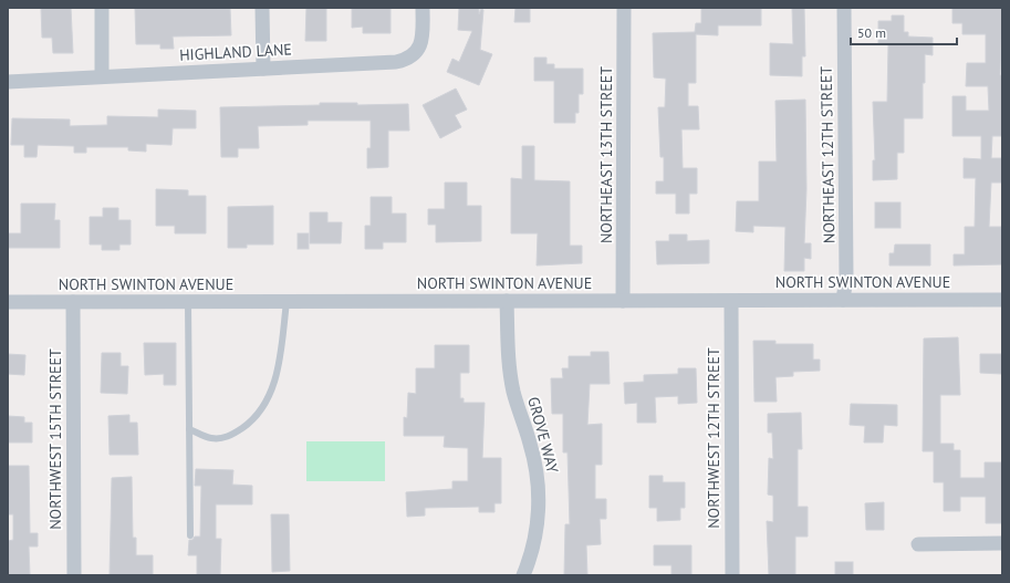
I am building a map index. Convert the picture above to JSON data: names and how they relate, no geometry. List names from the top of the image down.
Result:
{
  "streets": {
    "street": [
      "HIGHLAND LANE",
      "NORTHEAST 13TH STREET",
      "NORTHEAST 12TH STREET",
      "NORTH SWINTON AVENUE",
      "GROVE WAY",
      "NORTHWEST 12TH STREET",
      "NORTHWEST 15TH STREET"
    ]
  },
  "crossings": [
    ["NORTHEAST 13TH STREET", "NORTH SWINTON AVENUE"],
    ["NORTHEAST 12TH STREET", "NORTH SWINTON AVENUE"],
    ["NORTH SWINTON AVENUE", "GROVE WAY"],
    ["NORTH SWINTON AVENUE", "NORTHWEST 12TH STREET"],
    ["NORTH SWINTON AVENUE", "NORTHWEST 15TH STREET"]
  ],
  "scale_bar": "50 m"
}
